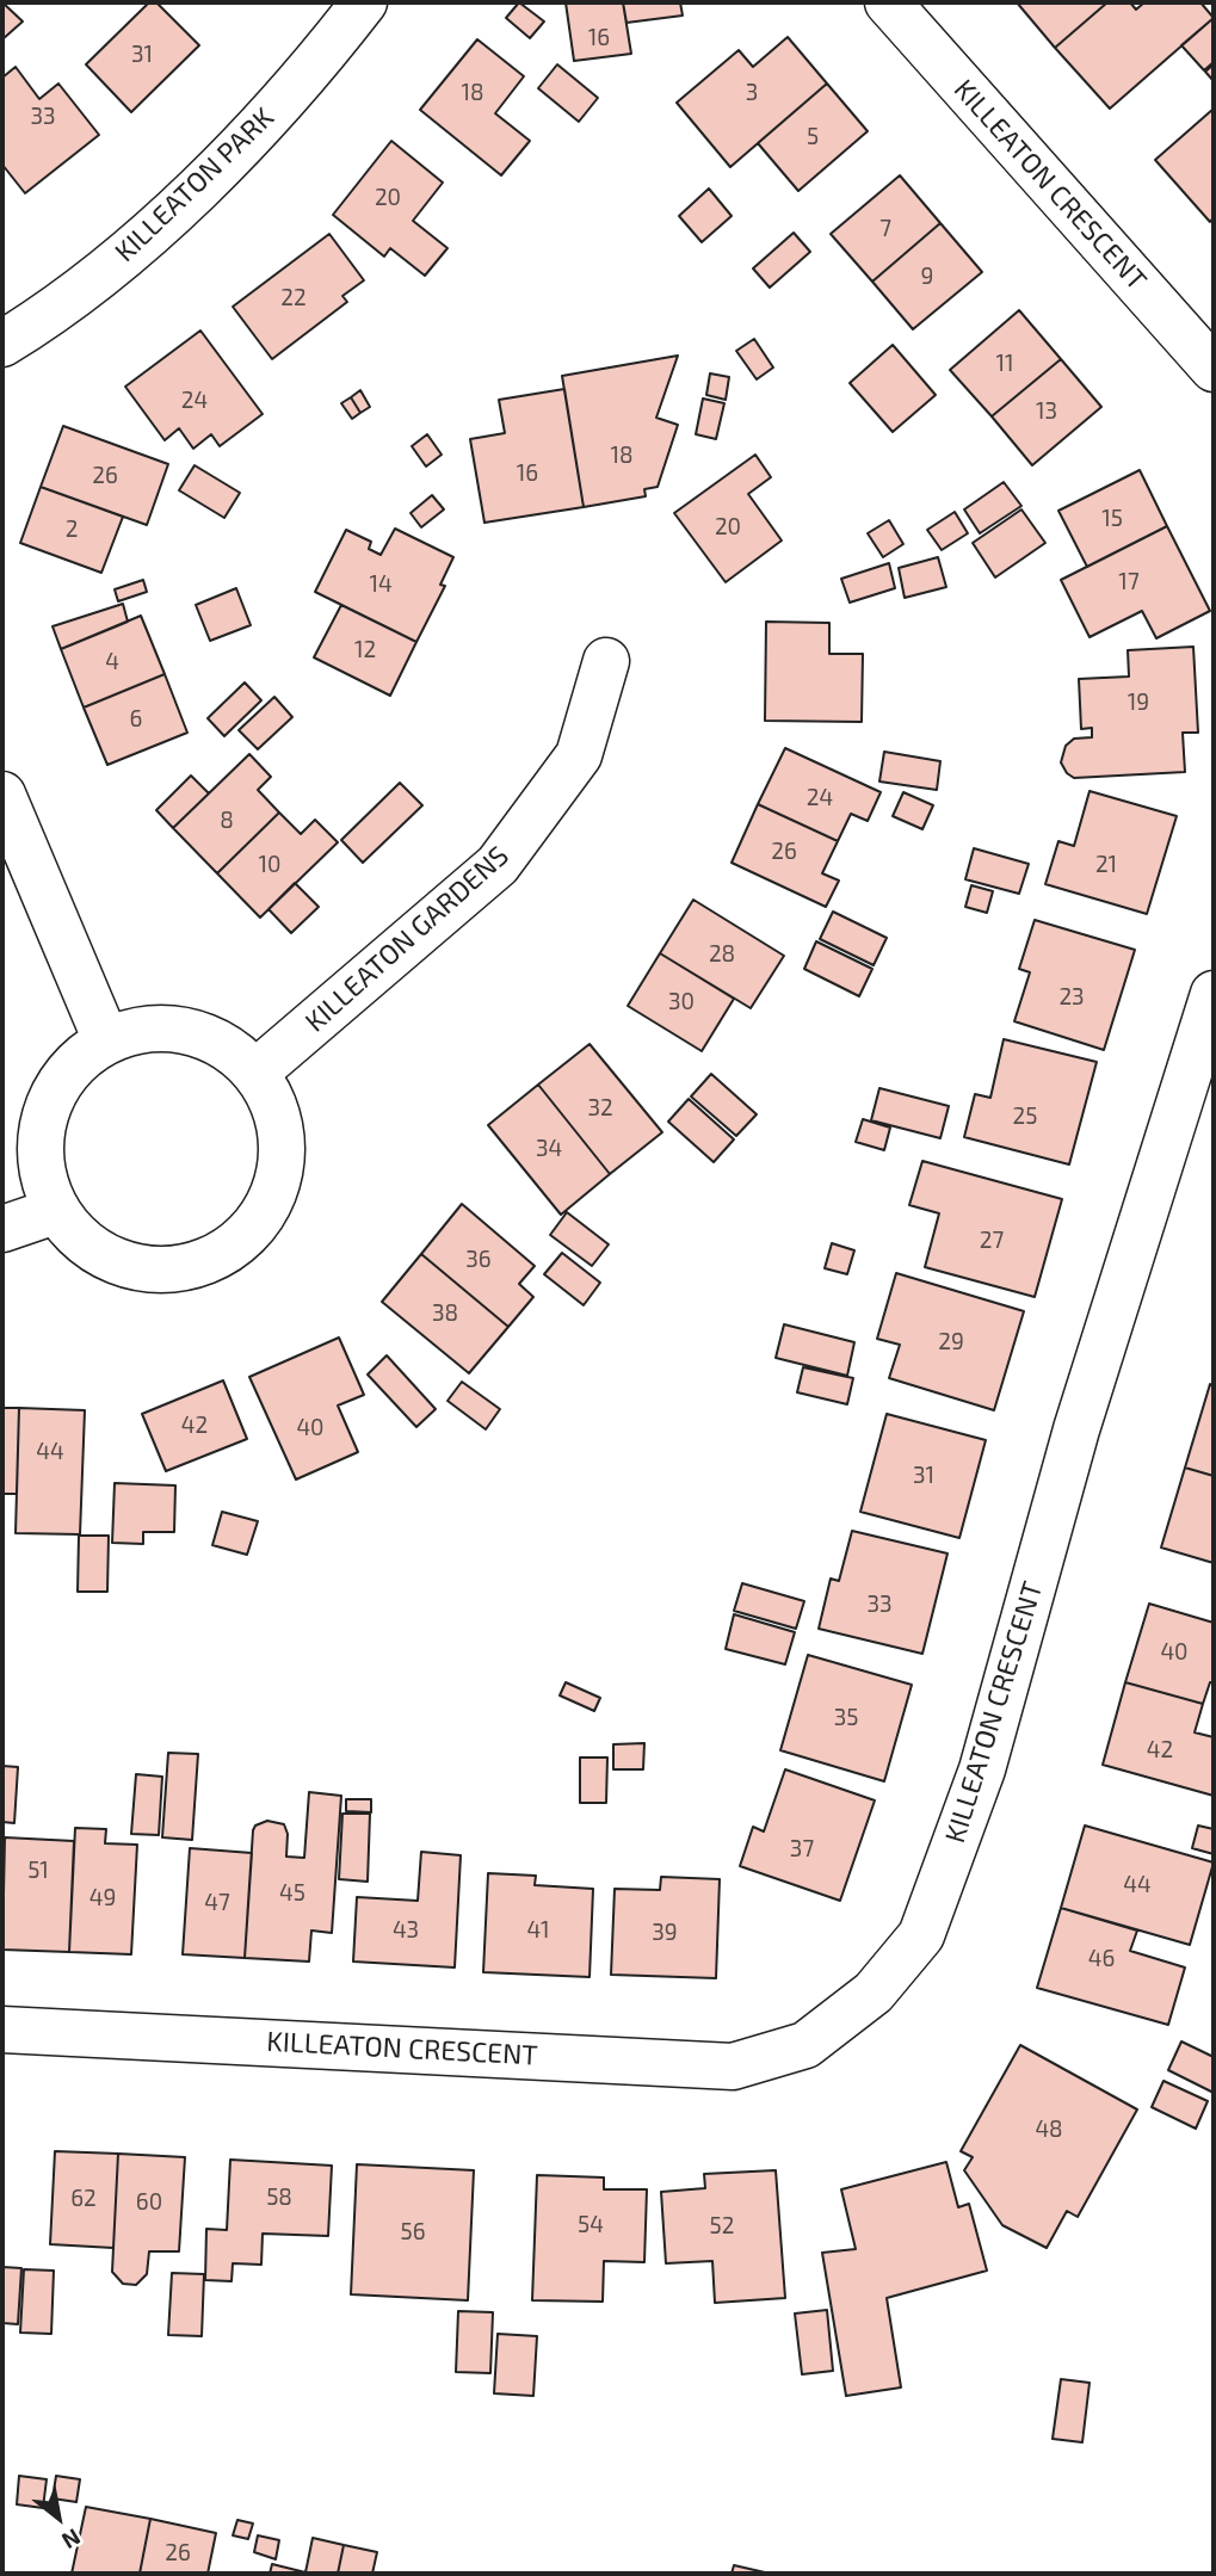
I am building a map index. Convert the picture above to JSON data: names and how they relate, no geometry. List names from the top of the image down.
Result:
{
  "streets": {
    "street": ["KILLEATON PARK", "KILLEATON CRESCENT", "KILLEATON GARDENS"]
  },
  "house_numbers": [
    "16",
    "31",
    "18",
    "3",
    "33",
    "5",
    "20",
    "7",
    "9",
    "22",
    "11",
    "24",
    "13",
    "18",
    "16",
    "26",
    "15",
    "20",
    "2",
    "17",
    "14",
    "12",
    "4",
    "19",
    "6",
    "24",
    "8",
    "26",
    "10",
    "21",
    "28",
    "23",
    "30",
    "32",
    "25",
    "34",
    "27",
    "36",
    "38",
    "29",
    "42",
    "40",
    "44",
    "31",
    "33",
    "40",
    "35",
    "42",
    "37",
    "51",
    "44",
    "45",
    "49",
    "47",
    "43",
    "41",
    "39",
    "46",
    "48",
    "58",
    "62",
    "60",
    "54",
    "52",
    "56",
    "26"
  ],
  "north": "bottom right"
}
